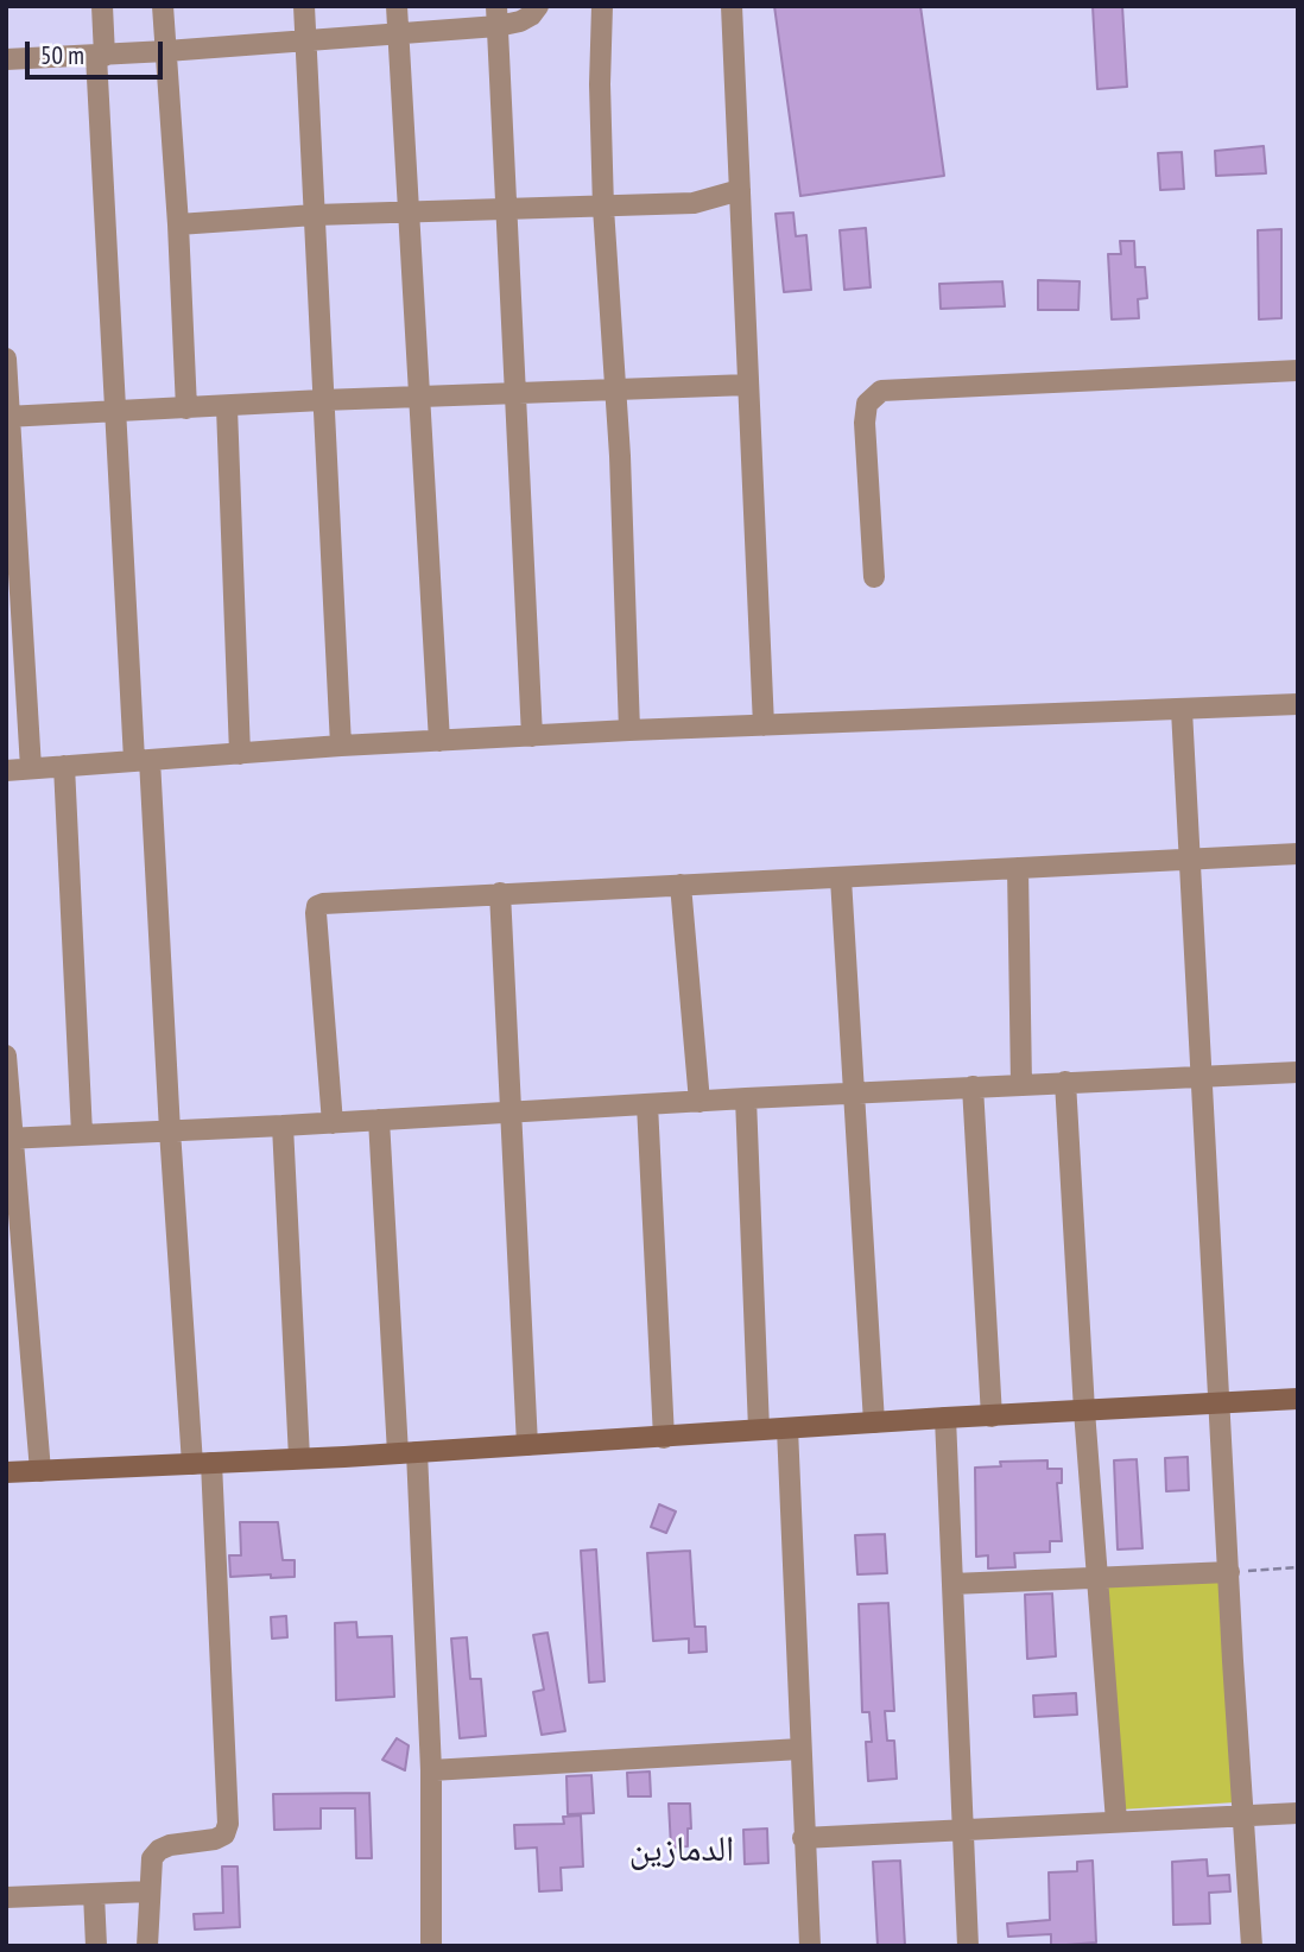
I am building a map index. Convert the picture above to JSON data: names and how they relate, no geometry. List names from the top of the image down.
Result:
{
  "districts": ["الدمازين"],
  "scale_bar": "50 m"
}
